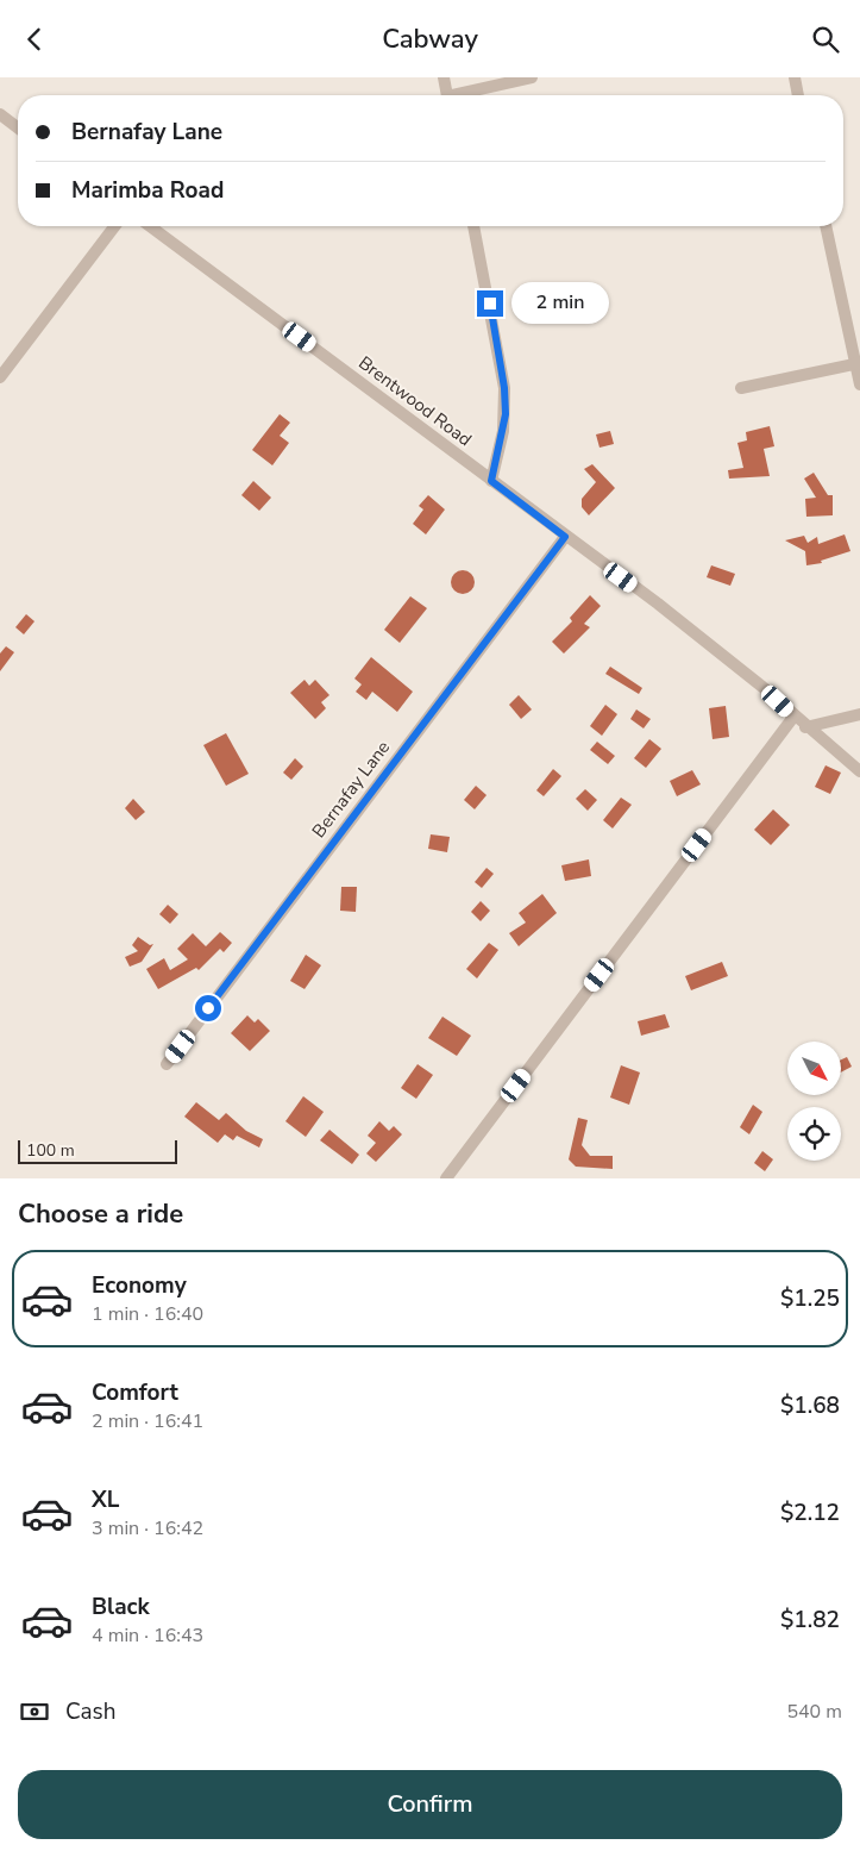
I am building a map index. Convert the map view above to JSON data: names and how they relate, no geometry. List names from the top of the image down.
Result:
{
  "streets": {
    "street": ["Brentwood Road", "Bernafay Lane"]
  },
  "crossings": [
    ["Brentwood Road", "Bernafay Lane"]
  ],
  "scale_bar": "100 m",
  "north": "bottom right",
  "page": {
    "header": "Cabway",
    "banner": ["Bernafay Lane", "Marimba Road"],
    "bubble": "2 min",
    "scale": "100 m",
    "heading": "Choose a ride",
    "list": [
      {
        "name": "Economy",
        "note": "1 min · 16:40",
        "value": "$1.25"
      },
      {
        "name": "Comfort",
        "note": "2 min · 16:41",
        "value": "$1.68"
      },
      {
        "name": "XL",
        "note": "3 min · 16:42",
        "value": "$2.12"
      },
      {
        "name": "Black",
        "note": "4 min · 16:43",
        "value": "$1.82"
      }
    ],
    "pay": ["Cash", "540 m"],
    "buttons": "Confirm"
  }
}
